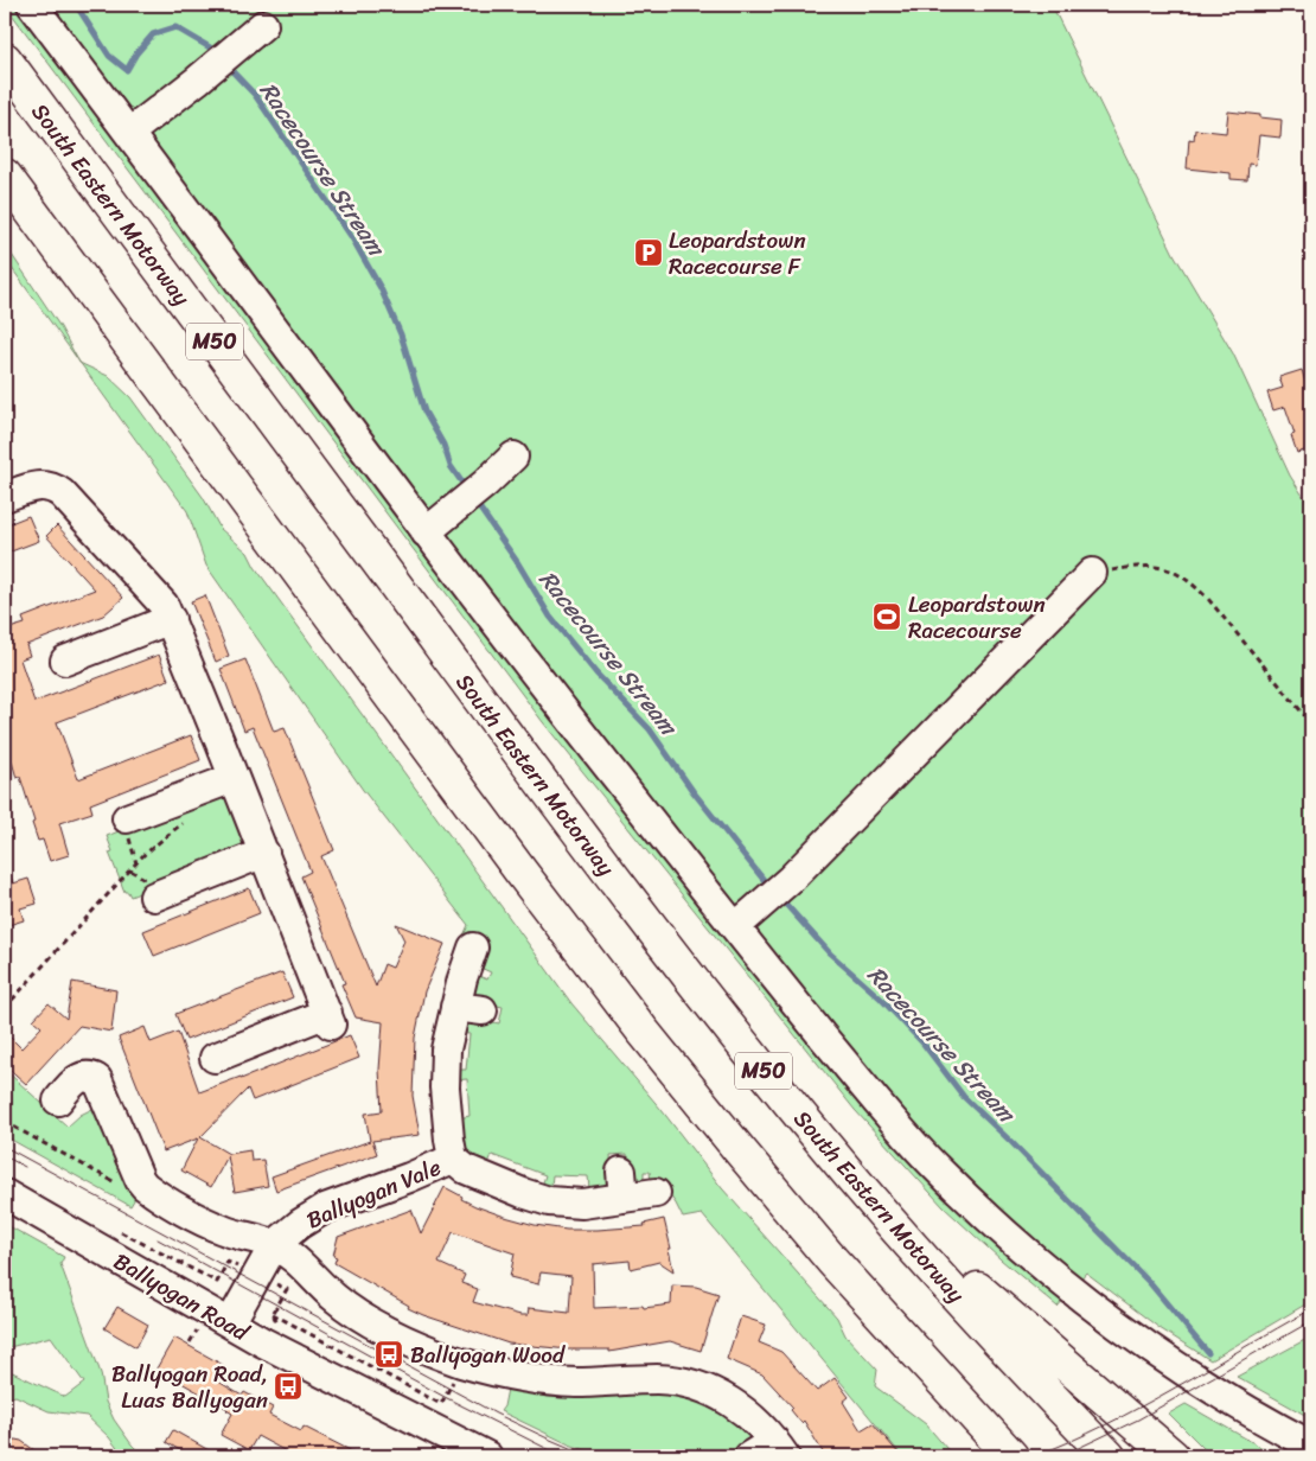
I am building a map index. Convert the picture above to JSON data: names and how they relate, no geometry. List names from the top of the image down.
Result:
{
  "streets": {
    "highway": ["South Eastern Motorway", "M50"],
    "street": ["Ballyogan Vale", "Ballyogan Road"]
  },
  "water": ["Racecourse Stream"],
  "places": {
    "parking": ["Leopardstown Racecourse F"],
    "sports": ["Leopardstown Racecourse"],
    "bus stop": ["Ballyogan Wood", "Ballyogan Road, Luas Ballyogan"]
  }
}
